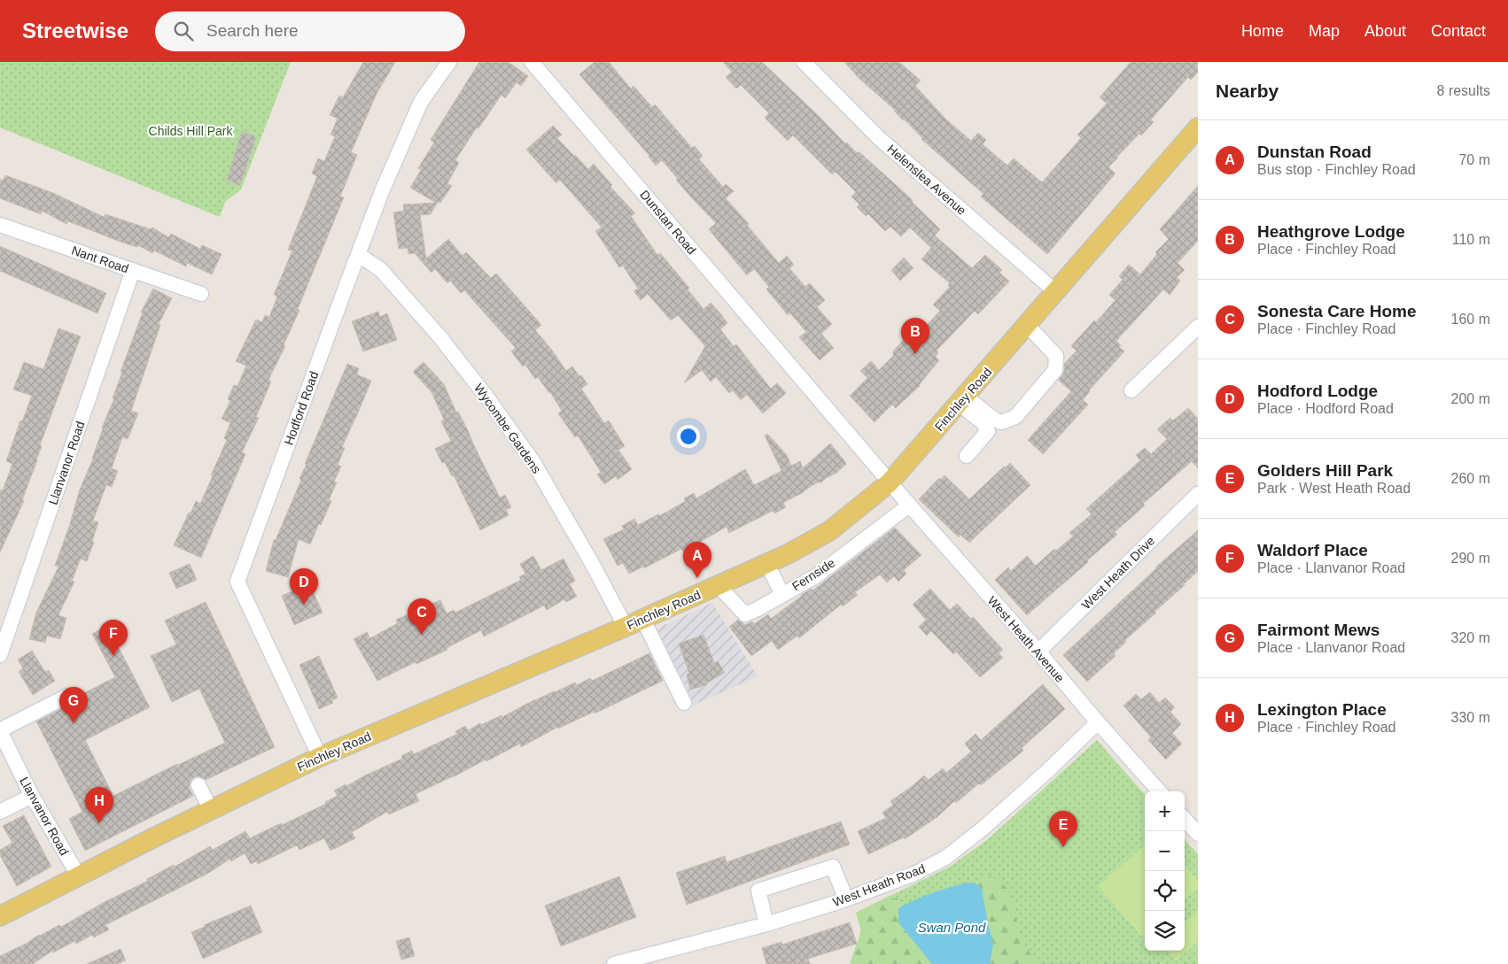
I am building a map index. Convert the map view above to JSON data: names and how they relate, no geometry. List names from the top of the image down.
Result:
{
  "streets": {
    "main road": ["Finchley Road"],
    "street": [
      "Helenslea Avenue",
      "Dunstan Road",
      "Nant Road",
      "Hodford Road",
      "Wycombe Gardens",
      "Llanvanor Road",
      "West Heath Drive",
      "Fernside",
      "West Heath Avenue",
      "West Heath Road"
    ]
  },
  "crossings": [
    ["Helenslea Avenue", "Finchley Road"],
    ["Dunstan Road", "Finchley Road"],
    ["Dunstan Road", "West Heath Avenue"],
    ["Nant Road", "Llanvanor Road"],
    ["Finchley Road", "Hodford Road"],
    ["Finchley Road", "Wycombe Gardens"],
    ["Finchley Road", "Llanvanor Road"],
    ["Finchley Road", "Fernside"],
    ["Finchley Road", "West Heath Avenue"],
    ["Hodford Road", "Wycombe Gardens"],
    ["West Heath Drive", "West Heath Avenue"],
    ["Fernside", "West Heath Avenue"],
    ["West Heath Avenue", "West Heath Road"]
  ],
  "water": ["Swan Pond"],
  "parks": ["Childs Hill Park"],
  "page": {
    "header": "Streetwise",
    "search": "Search here",
    "nav": [
      "Home",
      "Map",
      "About",
      "Contact"
    ],
    "heading": ["Nearby", "8 results"],
    "list": [
      {
        "mark": "A",
        "name": "Dunstan Road",
        "note": "Bus stop · Finchley Road",
        "value": "70 m"
      },
      {
        "mark": "B",
        "name": "Heathgrove Lodge",
        "note": "Place · Finchley Road",
        "value": "110 m"
      },
      {
        "mark": "C",
        "name": "Sonesta Care Home",
        "note": "Place · Finchley Road",
        "value": "160 m"
      },
      {
        "mark": "D",
        "name": "Hodford Lodge",
        "note": "Place · Hodford Road",
        "value": "200 m"
      },
      {
        "mark": "E",
        "name": "Golders Hill Park",
        "note": "Park · West Heath Road",
        "value": "260 m"
      },
      {
        "mark": "F",
        "name": "Waldorf Place",
        "note": "Place · Llanvanor Road",
        "value": "290 m"
      },
      {
        "mark": "G",
        "name": "Fairmont Mews",
        "note": "Place · Llanvanor Road",
        "value": "320 m"
      },
      {
        "mark": "H",
        "name": "Lexington Place",
        "note": "Place · Finchley Road",
        "value": "330 m"
      }
    ],
    "pins": [
      "B",
      "A",
      "D",
      "C",
      "F",
      "G",
      "H",
      "E"
    ],
    "map_buttons": ["+", "−"]
  }
}
